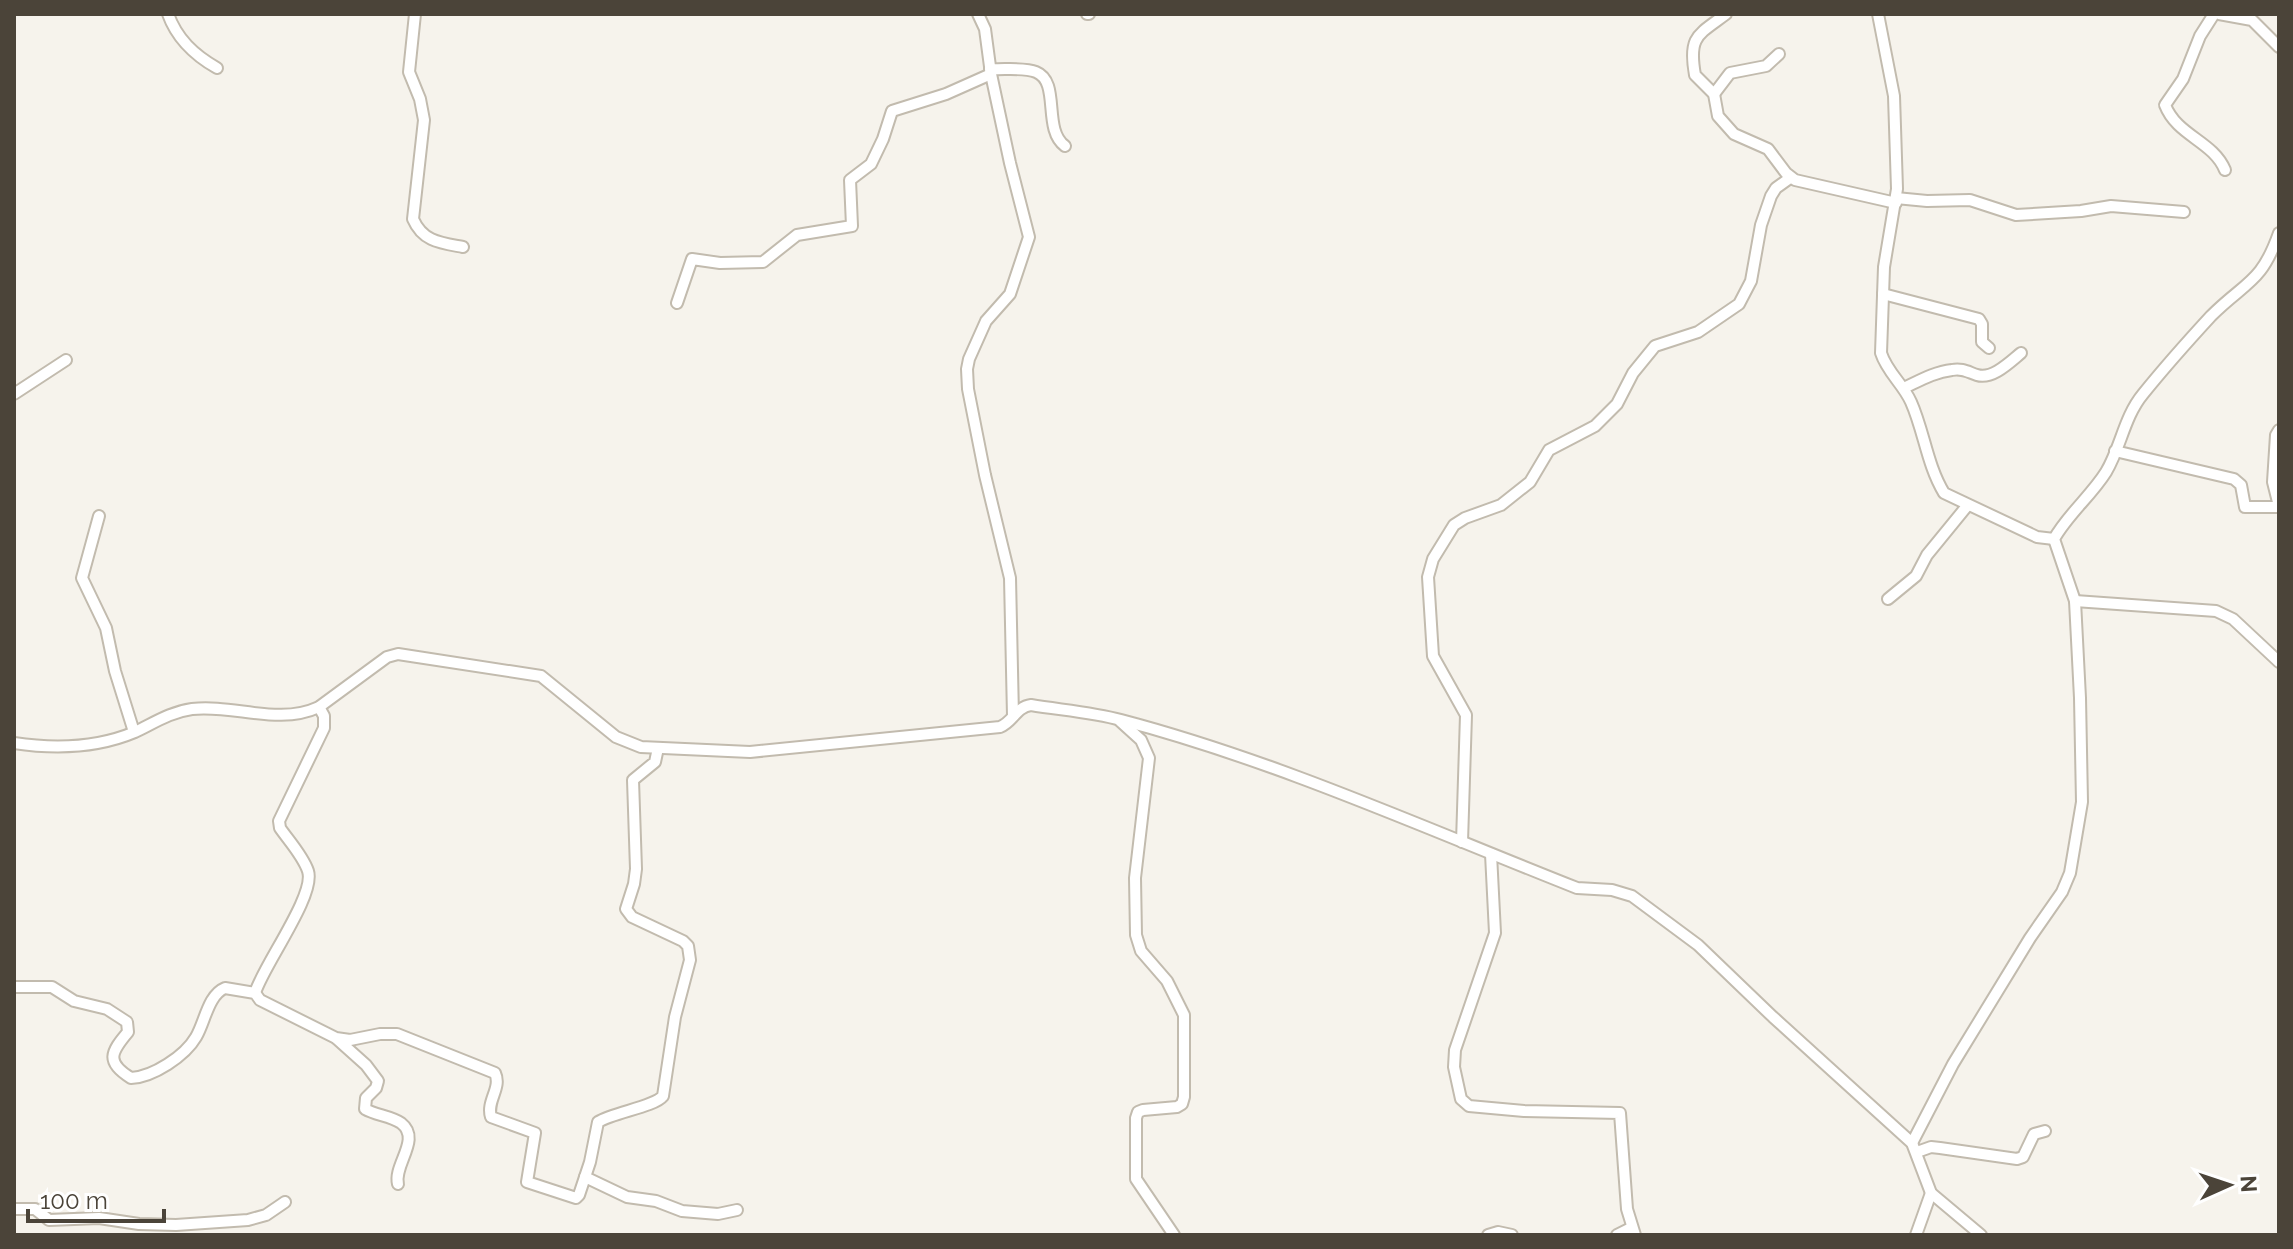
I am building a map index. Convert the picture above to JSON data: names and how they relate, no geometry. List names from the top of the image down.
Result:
{
  "scale_bar": "100 m",
  "north": "right"
}
